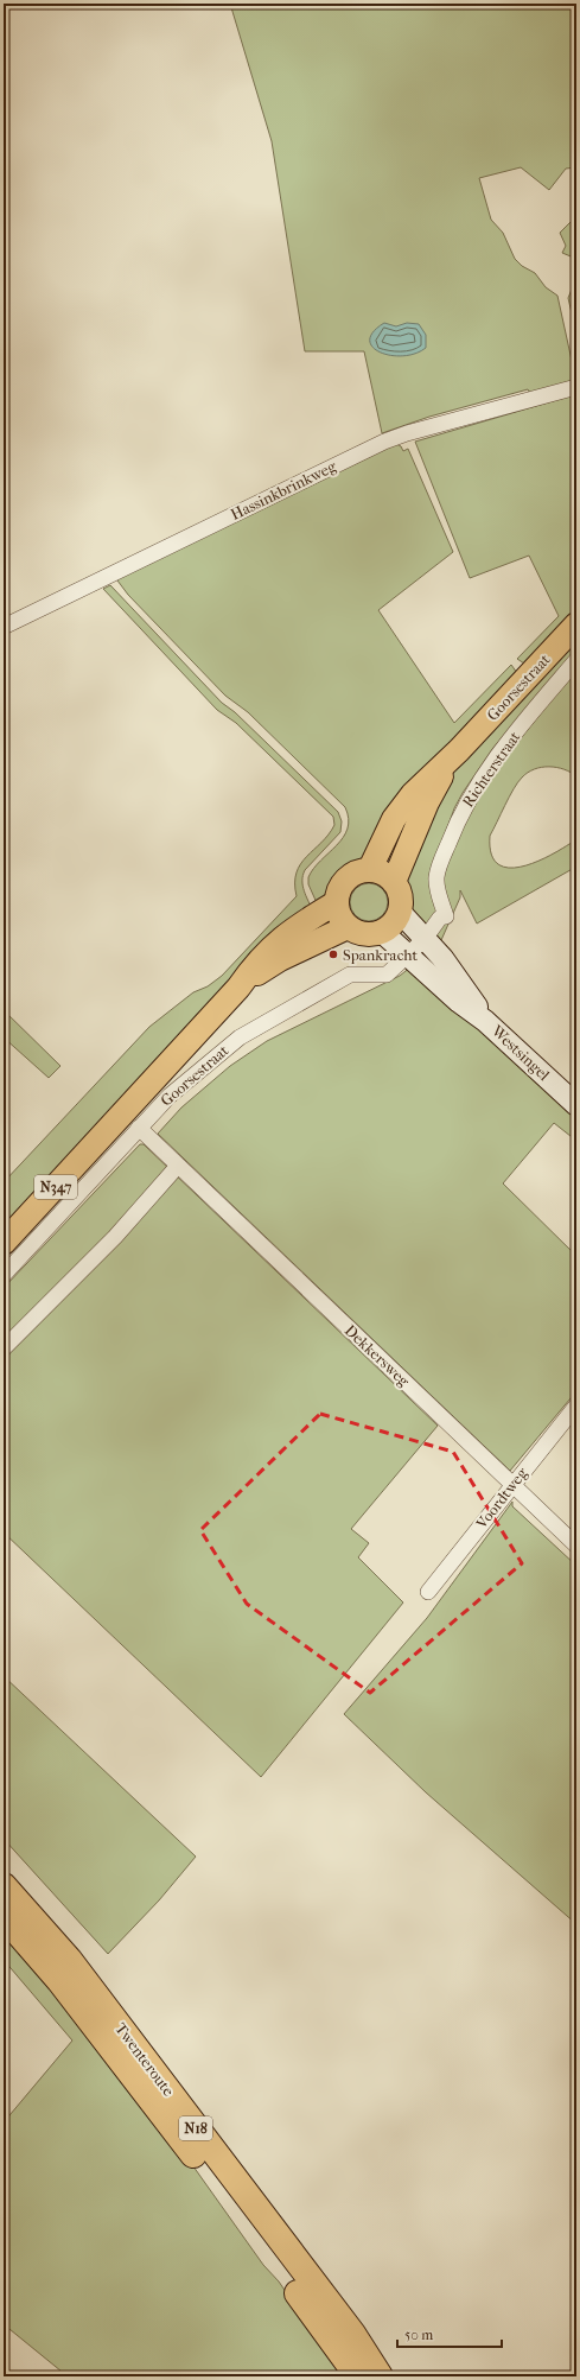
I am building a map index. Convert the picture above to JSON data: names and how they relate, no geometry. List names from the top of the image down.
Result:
{
  "streets": {
    "highway": ["Twenteroute", "N18"],
    "main road": ["Goorsestraat", "Westsingel", "N347"],
    "street": [
      "Hassinkbrinkweg",
      "Richterstraat",
      "Dekkersweg",
      "Voordtweg"
    ]
  },
  "crossings": [
    ["Goorsestraat", "Richterstraat"],
    ["Goorsestraat", "Westsingel"],
    ["Goorsestraat", "Dekkersweg"],
    ["Richterstraat", "Westsingel"],
    ["Dekkersweg", "Voordtweg"]
  ],
  "places": ["Spankracht"],
  "scale_bar": "50 m"
}
